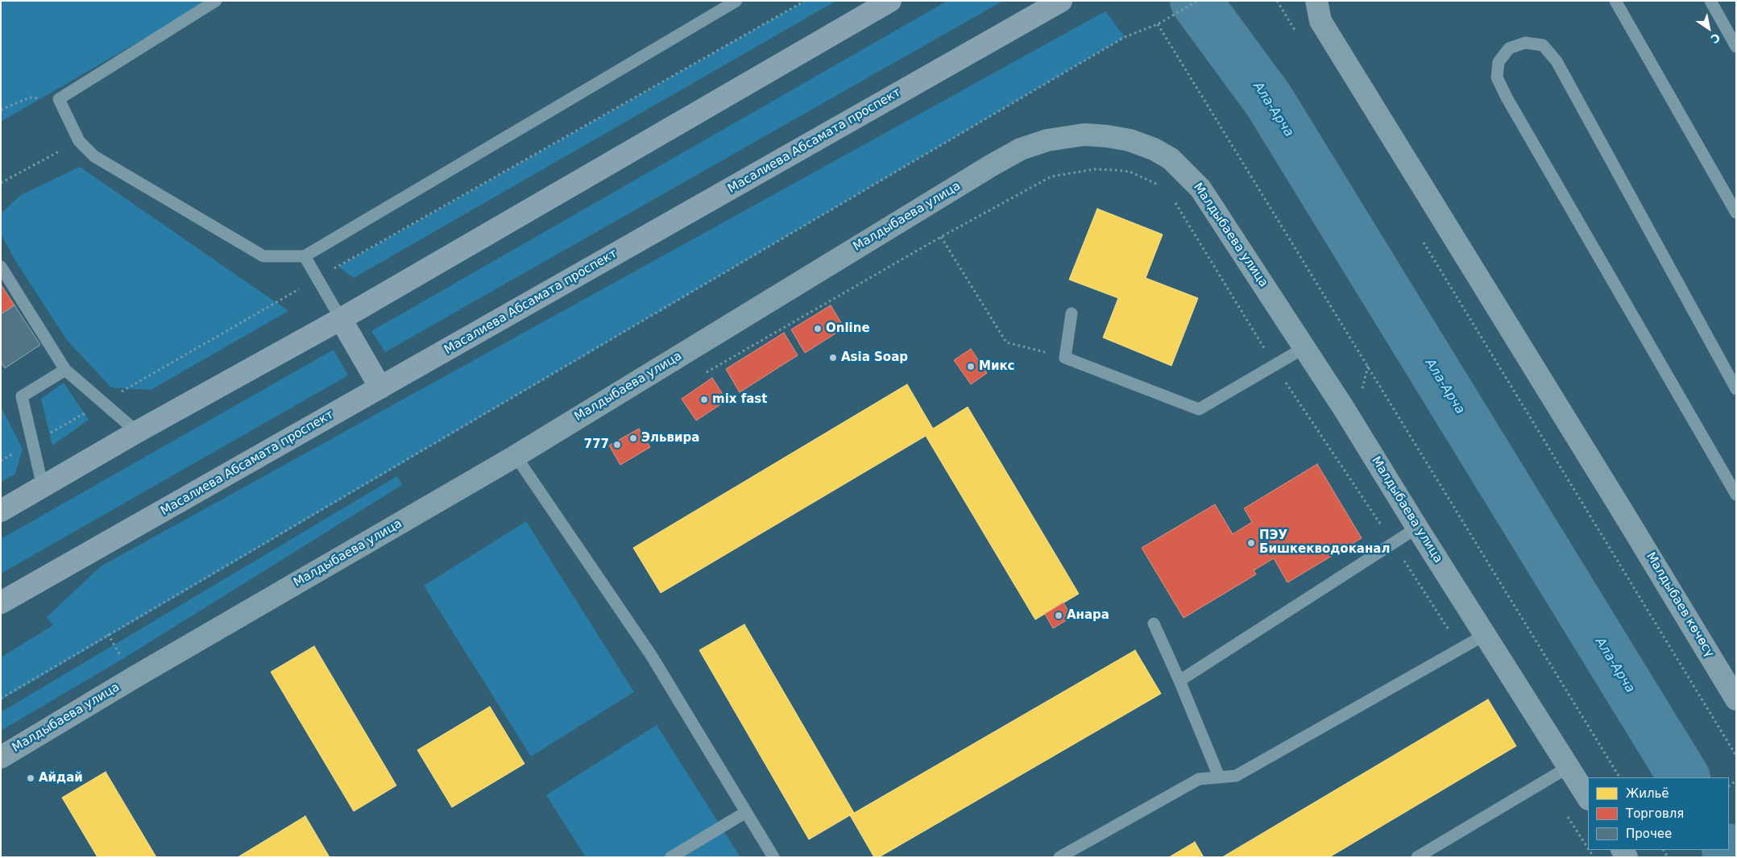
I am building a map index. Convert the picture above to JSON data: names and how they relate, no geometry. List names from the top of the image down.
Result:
{
  "streets": {
    "main road": ["Масалиева Абсамата проспект"],
    "street": ["Малдыбаева улица", "Малдыбаев көчөсү"]
  },
  "water": ["Ала-Арча"],
  "places": [
    "Online",
    "Asia Soap",
    "Микс",
    "mix fast",
    "Эльвира",
    "777",
    "ПЭУ Бишкекводоканал",
    "Анара",
    "Айдай"
  ],
  "legend": ["Жильё", "Торговля", "Прочее"],
  "north": "bottom right"
}
